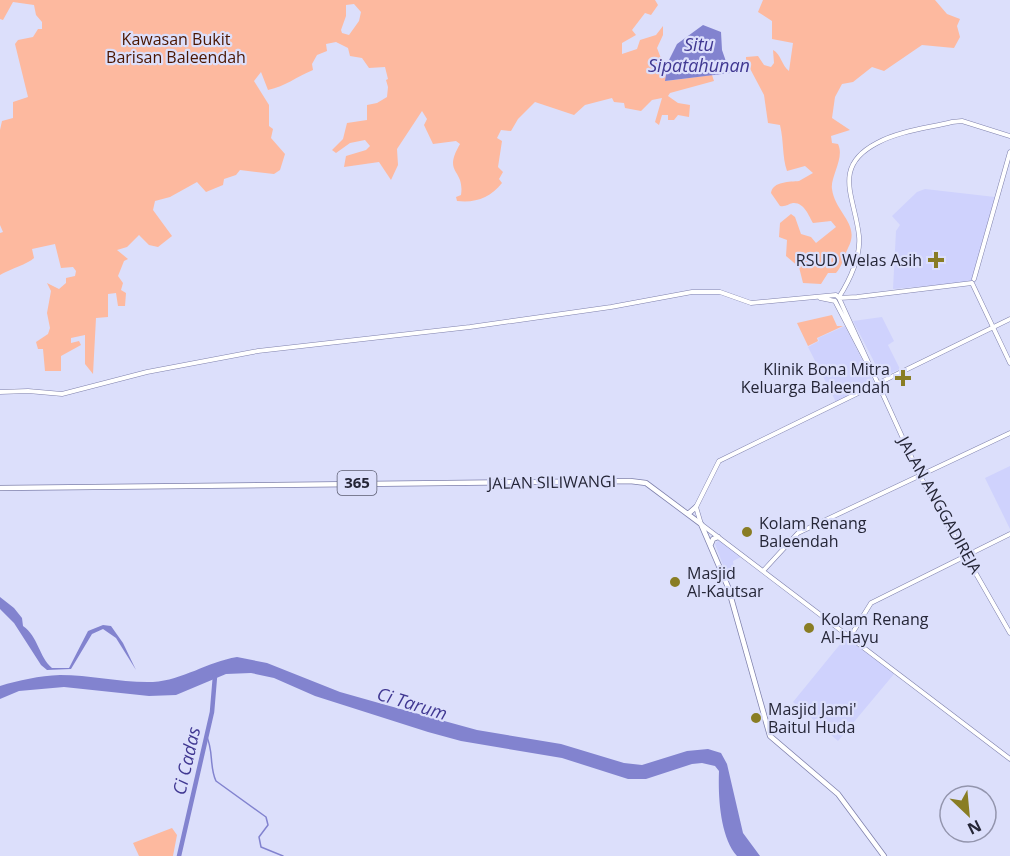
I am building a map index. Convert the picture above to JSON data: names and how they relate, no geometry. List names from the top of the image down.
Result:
{
  "streets": {
    "main road": ["JALAN SILIWANGI", "365", "JALAN ANGGADIREJA"]
  },
  "crossings": [
    ["JALAN SILIWANGI", "365"]
  ],
  "water": ["Situ Sipatahunan", "Ci Tarum", "Ci Cadas"],
  "parks": ["Kawasan Bukit Barisan Baleendah"],
  "places": {
    "health": ["RSUD Welas Asih", "Klinik Bona Mitra Keluarga Baleendah"],
    "other": [
      "Kolam Renang Baleendah",
      "Masjid Al-Kautsar",
      "Kolam Renang Al-Hayu",
      "Masjid Jami' Baitul Huda"
    ]
  },
  "north": "bottom right"
}
